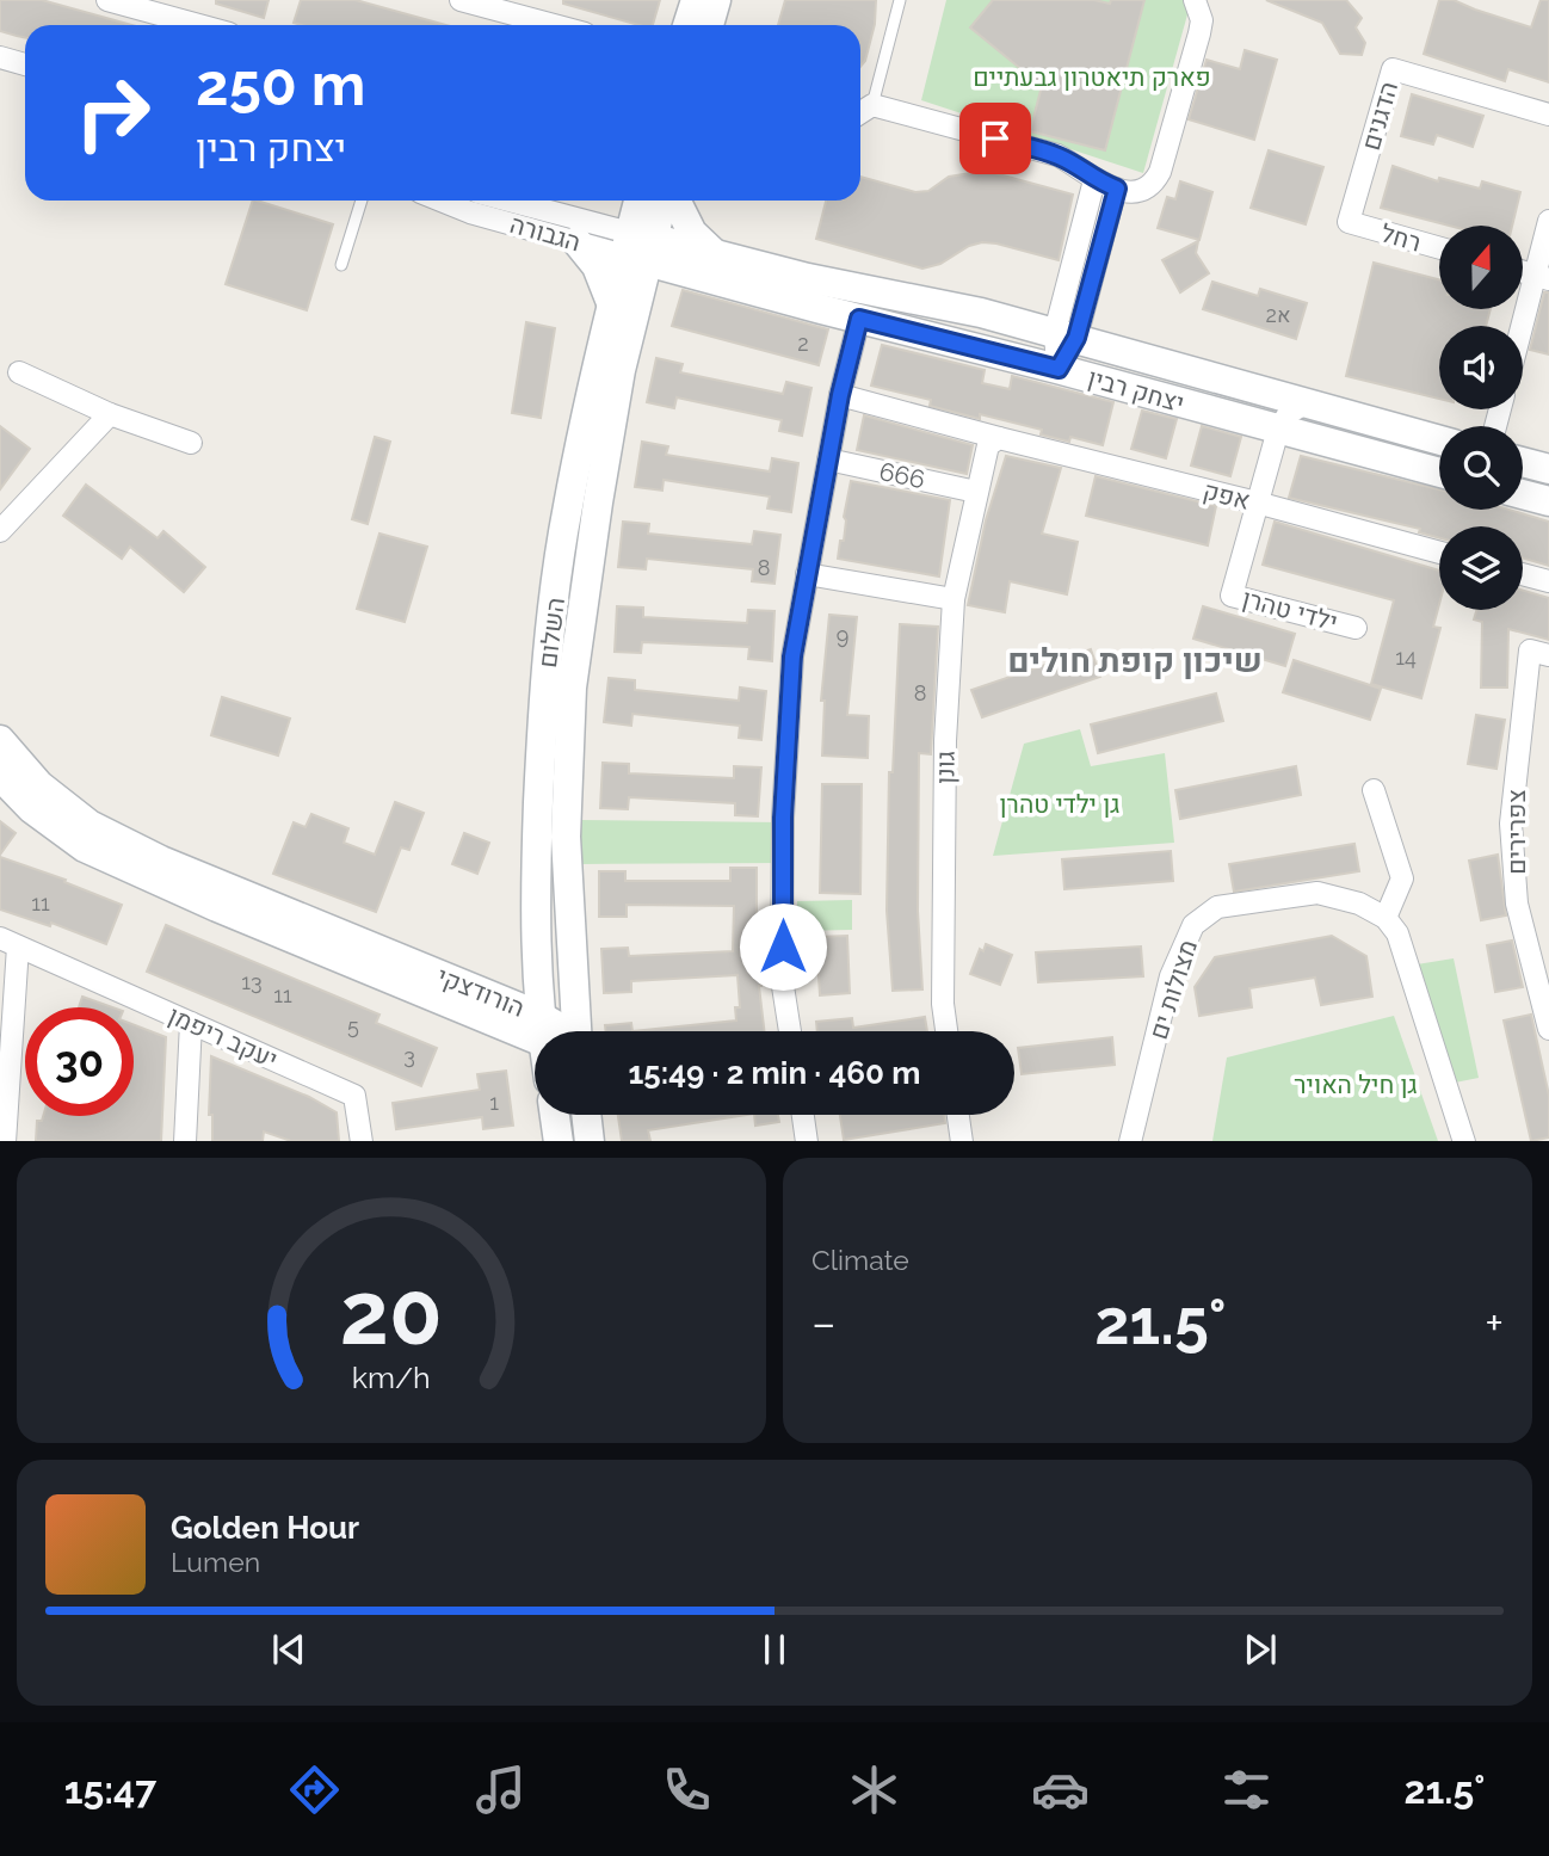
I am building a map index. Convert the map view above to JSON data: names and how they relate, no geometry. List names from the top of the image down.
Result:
{
  "streets": {
    "main road": ["יצחק רבין", "השלום", "הורודצקי"],
    "street": [
      "הדגנים",
      "הגבורה",
      "רחל",
      "666",
      "אפק",
      "ילדי טהרן",
      "גונן",
      "צפרירים",
      "מצולות ים",
      "יעקב ריפמן"
    ]
  },
  "crossings": [
    ["הדגנים", "רחל"],
    ["הגבורה", "יצחק רבין"],
    ["הגבורה", "השלום"],
    ["יצחק רבין", "ילדי טהרן"],
    ["יצחק רבין", "השלום"],
    ["666", "גונן"],
    ["אפק", "ילדי טהרן"],
    ["השלום", "הורודצקי"]
  ],
  "districts": ["שיכון קופת חולים"],
  "parks": ["פארק תיאטרון גבעתיים", "גן ילדי טהרן", "גן חיל האויר"],
  "house_numbers": [
    "2א",
    "2",
    "8",
    "9",
    "14",
    "8",
    "11",
    "13",
    "11",
    "5",
    "3",
    "1"
  ],
  "north": "top",
  "page": {
    "turn": ["250 m", "יצחק רבין"],
    "limit": "30",
    "trip": "15:49 · 2 min · 460 m",
    "tile": "Climate",
    "heat": ["−", "21.5°", "+"],
    "song": ["Golden Hour", "Lumen"],
    "tabs": ["15:47", "21.5°"],
    "gauge": ["20", "km/h"]
  }
}
